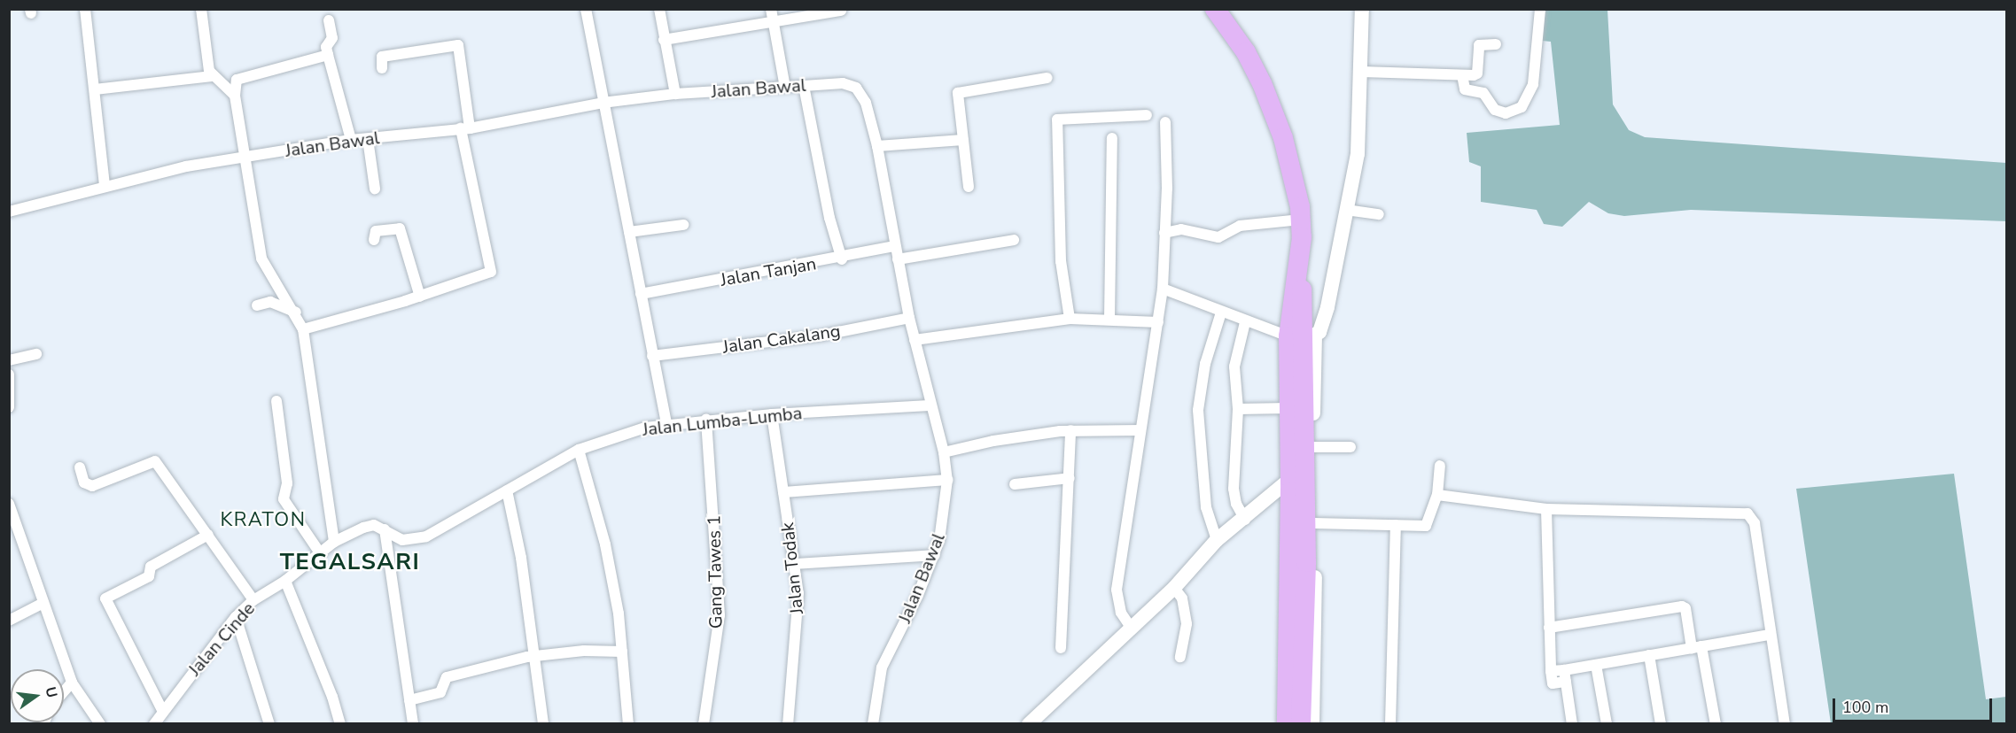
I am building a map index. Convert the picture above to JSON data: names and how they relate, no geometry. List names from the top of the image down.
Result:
{
  "streets": {
    "street": [
      "Jalan Bawal",
      "Jalan Tanjan",
      "Jalan Cakalang",
      "Jalan Lumba-Lumba",
      "Jalan Todak",
      "Gang Tawes 1",
      "Jalan Cinde"
    ]
  },
  "crossings": [
    ["Jalan Bawal", "Jalan Tanjan"],
    ["Jalan Bawal", "Jalan Cakalang"],
    ["Jalan Bawal", "Jalan Lumba-Lumba"],
    ["Jalan Lumba-Lumba", "Jalan Todak"],
    ["Jalan Lumba-Lumba", "Gang Tawes 1"],
    ["Jalan Lumba-Lumba", "Jalan Cinde"]
  ],
  "districts": ["KRATON", "TEGALSARI"],
  "scale_bar": "100 m",
  "north": "right"
}
